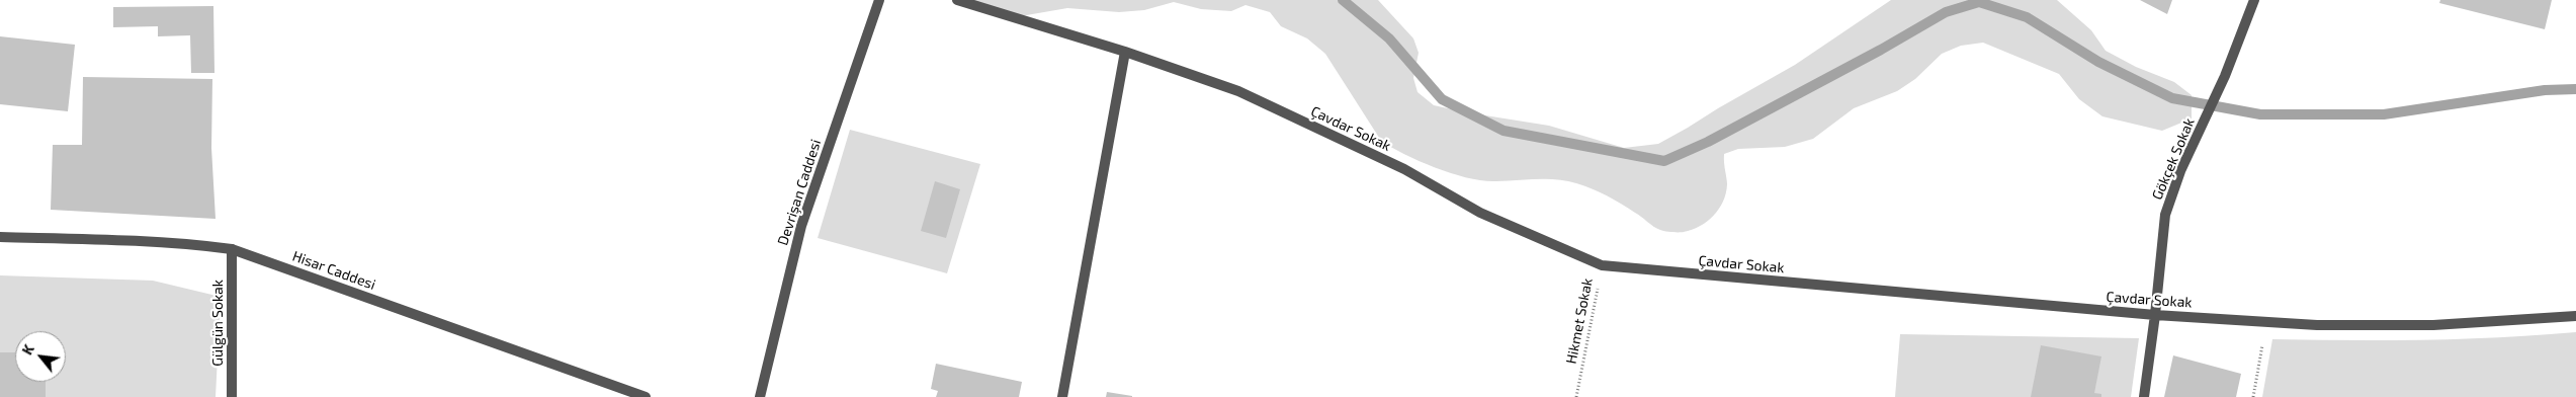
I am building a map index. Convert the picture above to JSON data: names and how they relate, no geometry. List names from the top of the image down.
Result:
{
  "streets": {
    "street": [
      "Çavdar Sokak",
      "Gökçek Sokak",
      "Devrişan Caddesi",
      "Hisar Caddesi",
      "Gülgün Sokak"
    ],
    "path": ["Hikmet Sokak"]
  },
  "crossings": [
    ["Çavdar Sokak", "Gökçek Sokak"],
    ["Çavdar Sokak", "Hikmet Sokak"],
    ["Hisar Caddesi", "Gülgün Sokak"]
  ],
  "north": "top left"
}
